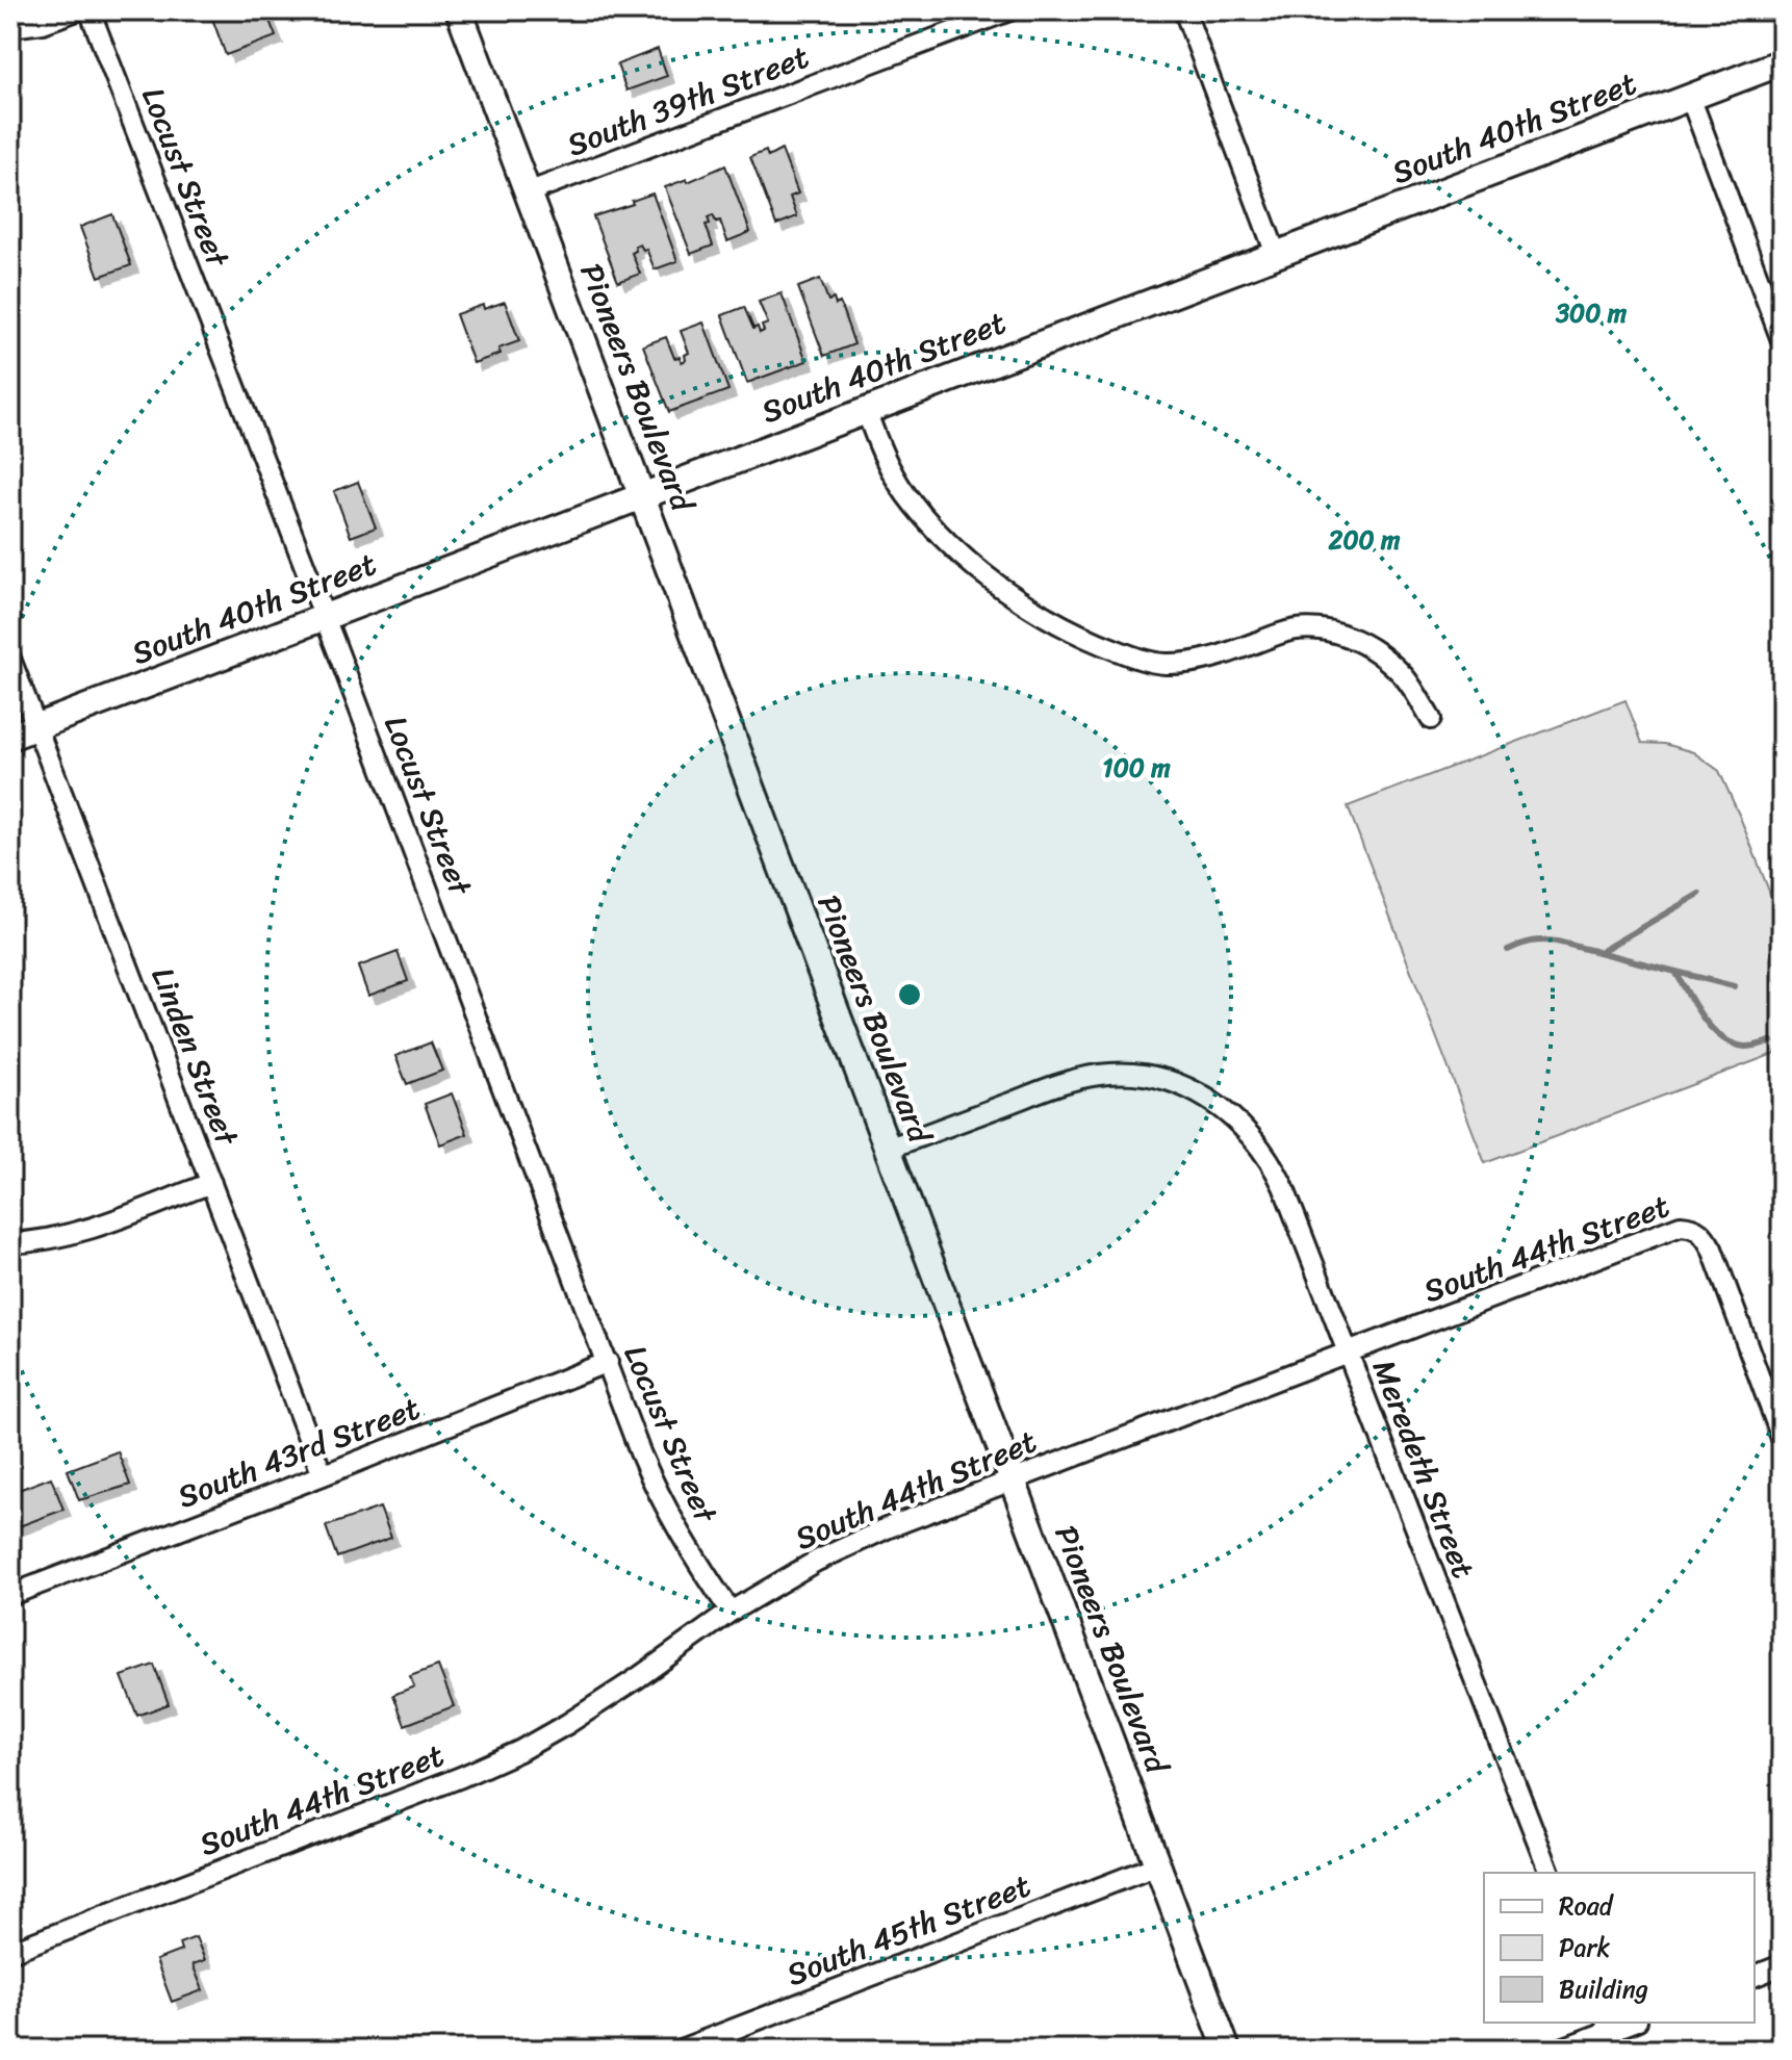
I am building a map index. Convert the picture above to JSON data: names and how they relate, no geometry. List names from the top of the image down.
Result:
{
  "streets": {
    "main road": ["South 40th Street", "Pioneers Boulevard"],
    "street": [
      "South 39th Street",
      "Locust Street",
      "Linden Street",
      "South 44th Street",
      "South 43rd Street",
      "Meredeth Street",
      "South 45th Street"
    ]
  },
  "crossings": [
    ["South 39th Street", "Pioneers Boulevard"],
    ["South 40th Street", "Locust Street"],
    ["South 40th Street", "Pioneers Boulevard"],
    ["South 40th Street", "Linden Street"],
    ["Locust Street", "South 44th Street"],
    ["Locust Street", "South 43rd Street"],
    ["Pioneers Boulevard", "South 44th Street"],
    ["Pioneers Boulevard", "Meredeth Street"],
    ["Pioneers Boulevard", "South 45th Street"],
    ["Linden Street", "South 43rd Street"],
    ["South 44th Street", "Meredeth Street"]
  ],
  "legend": ["Road", "Park", "Building"],
  "rings": ["300 m", "200 m", "100 m"]
}
